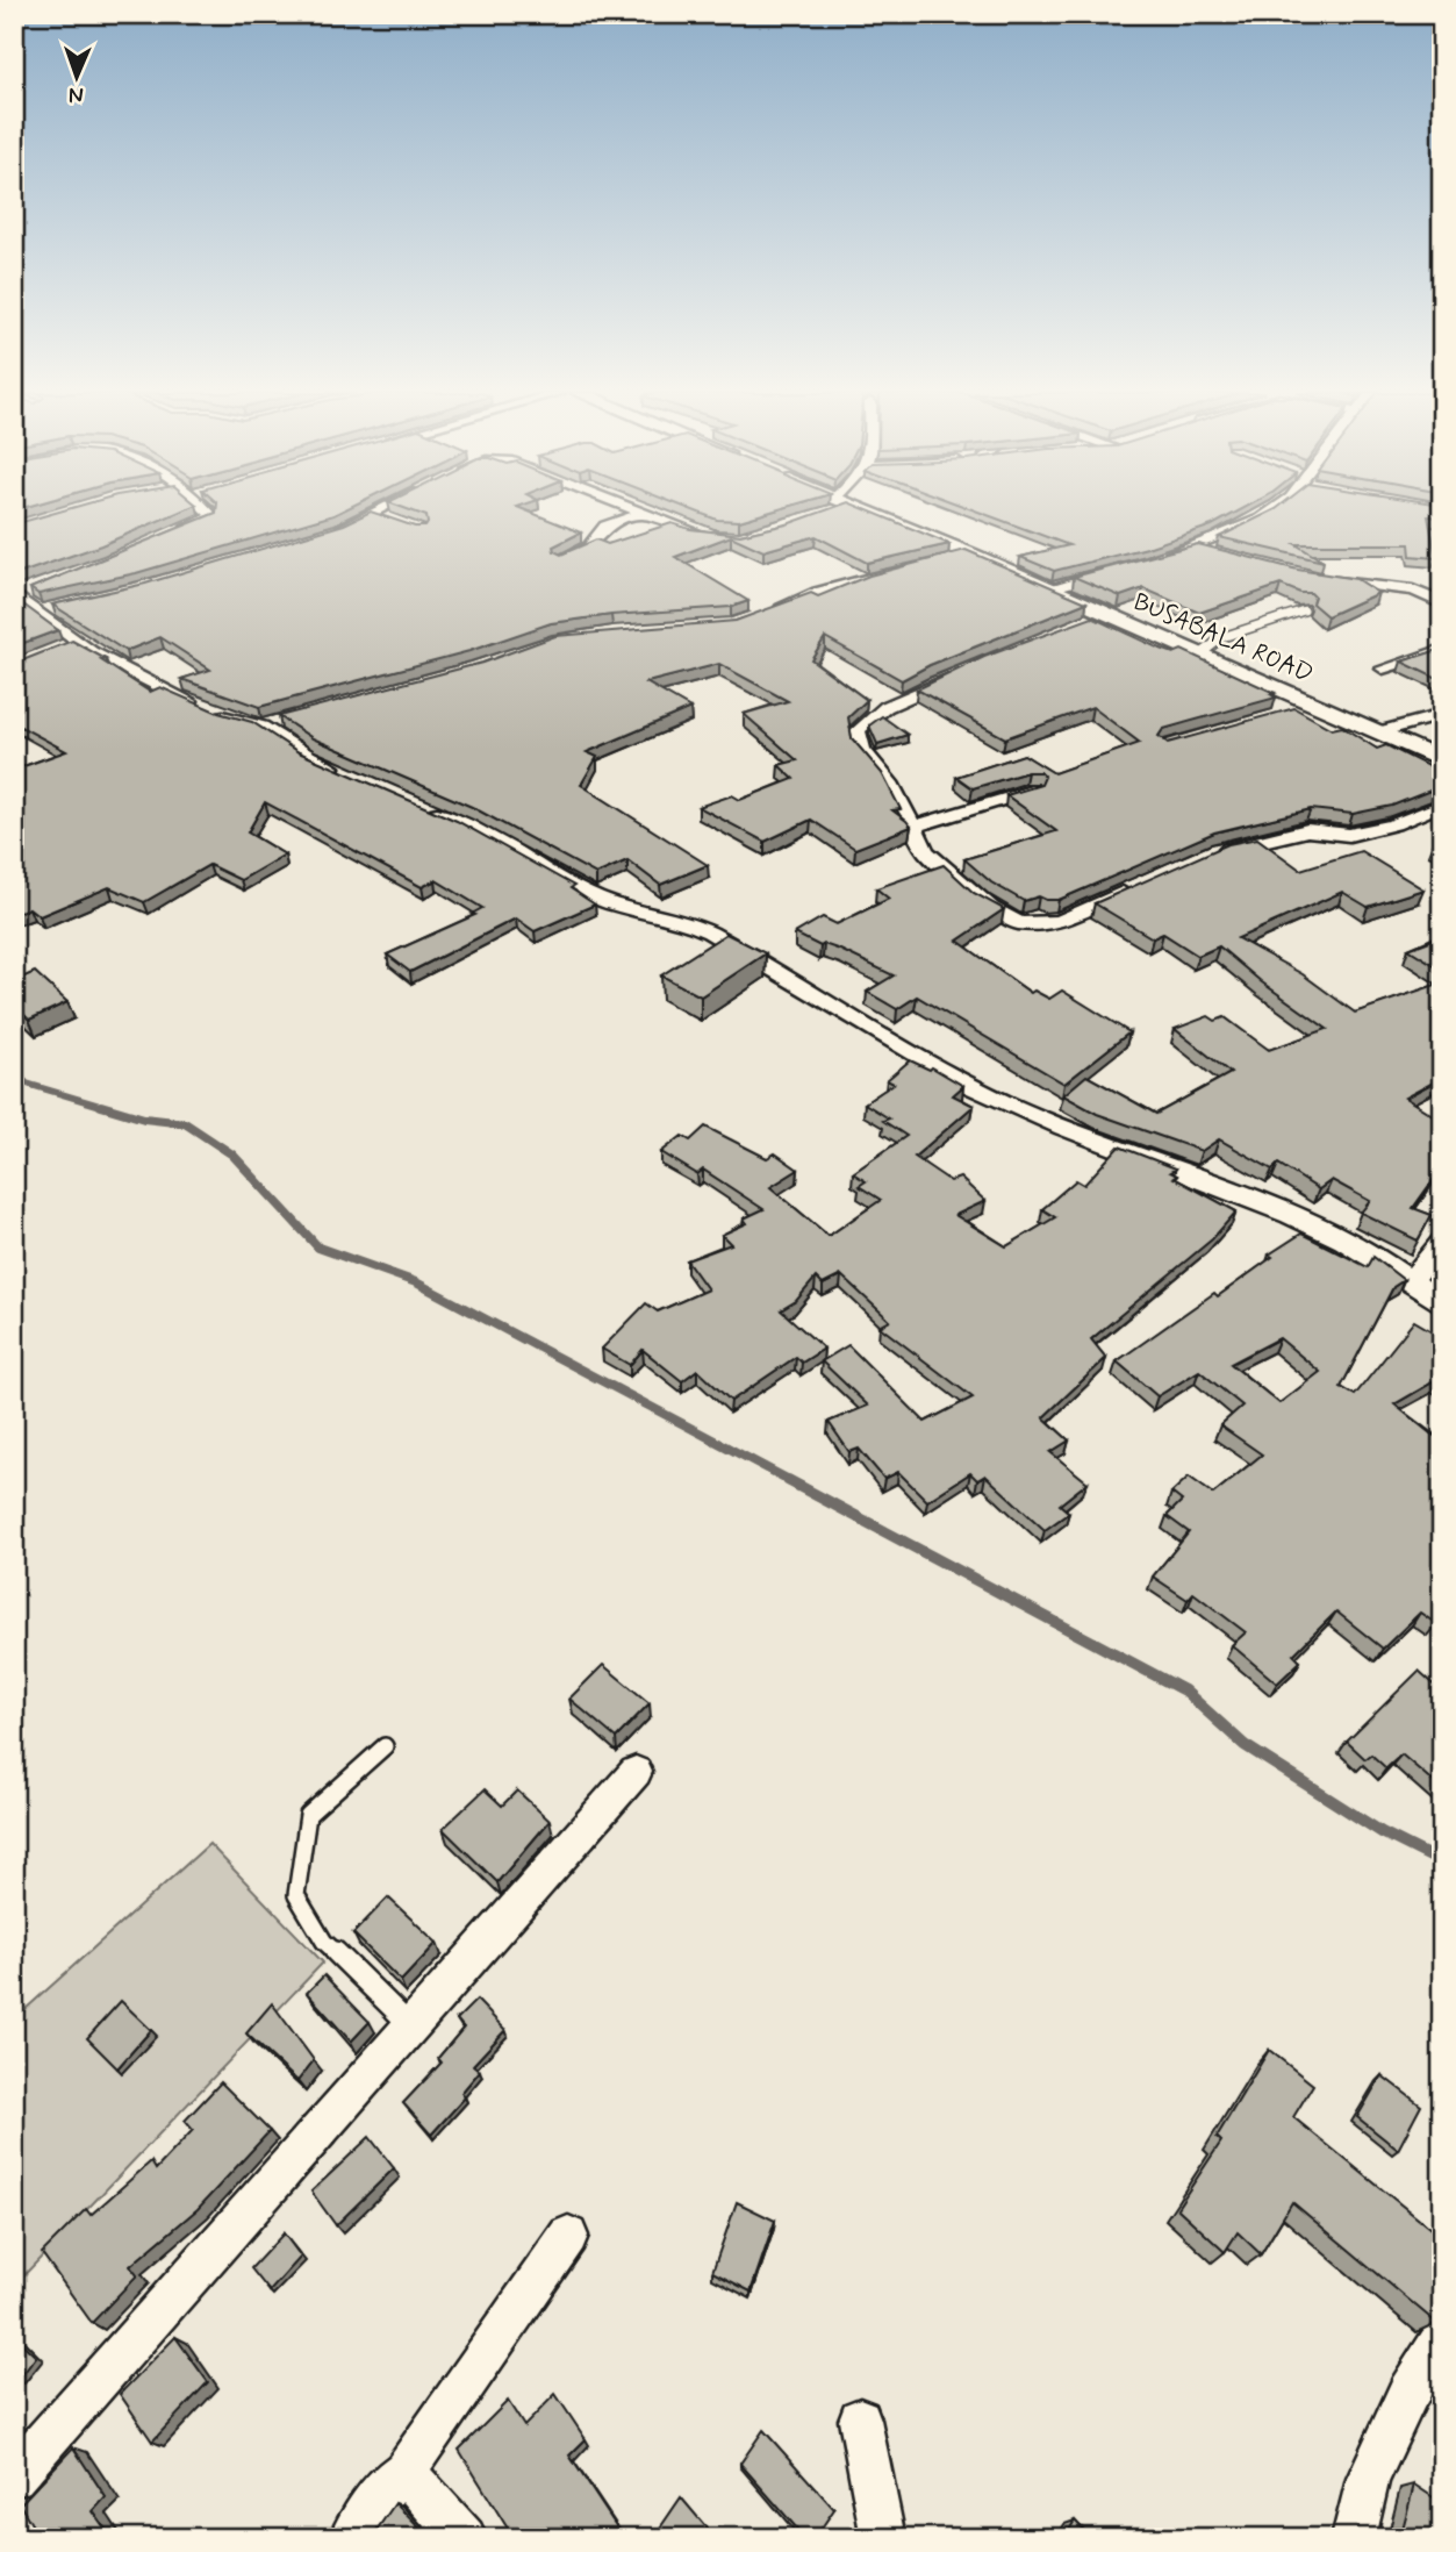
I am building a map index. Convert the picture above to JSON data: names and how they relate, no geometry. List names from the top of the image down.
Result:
{
  "streets": {
    "street": ["BUSABALA ROAD"]
  },
  "north": "bottom"
}
